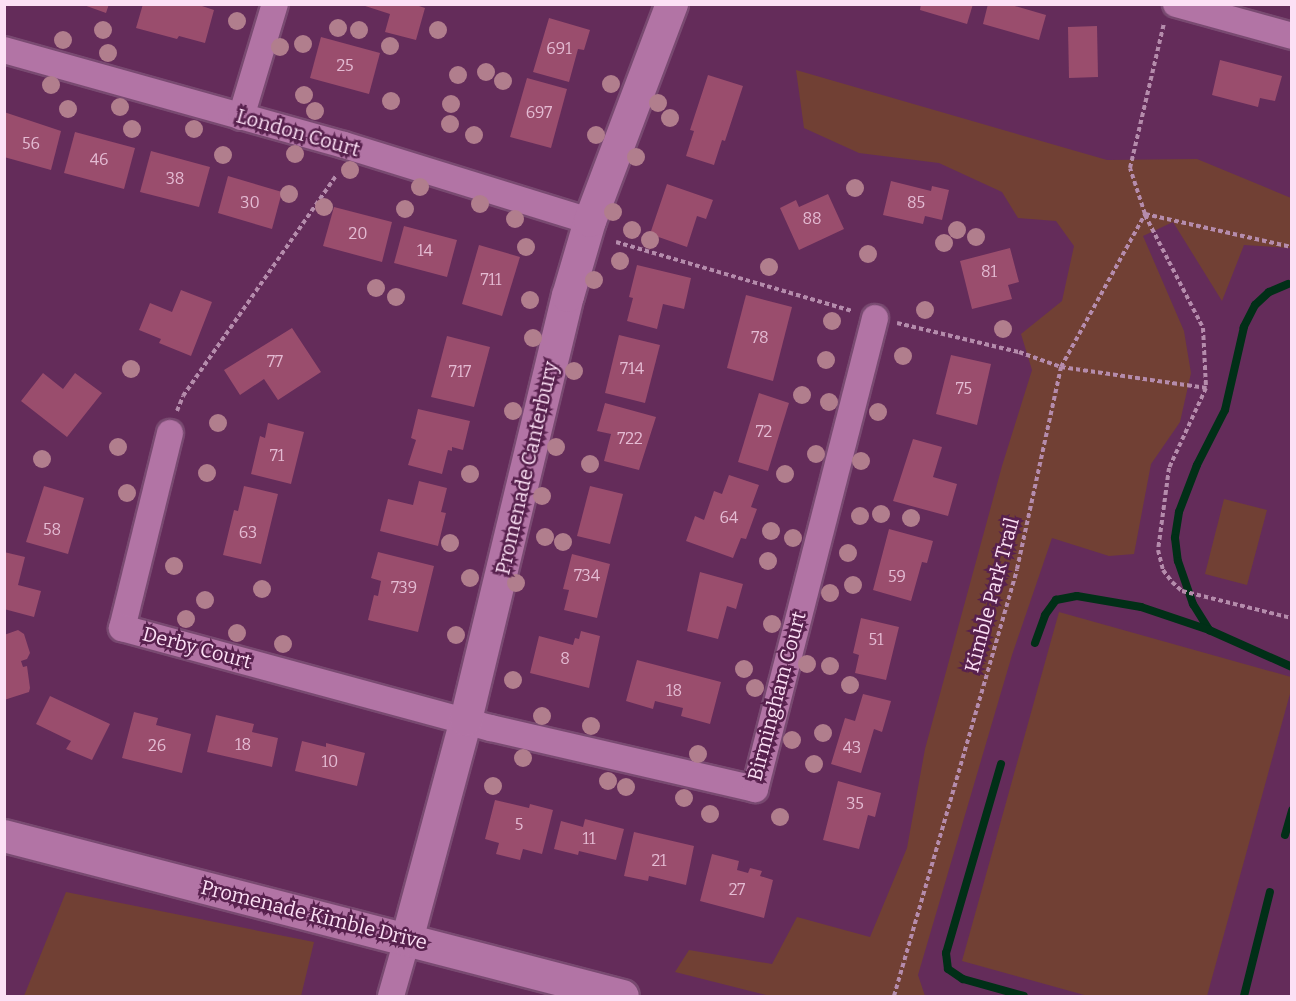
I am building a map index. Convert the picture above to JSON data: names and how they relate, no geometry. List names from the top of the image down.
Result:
{
  "streets": {
    "street": [
      "London Court",
      "Promenade Canterbury",
      "Derby Court",
      "Birmingham Court",
      "Promenade Kimble Drive"
    ],
    "path": ["Kimble Park Trail"]
  },
  "crossings": [
    ["London Court", "Promenade Canterbury"],
    ["Promenade Canterbury", "Derby Court"],
    ["Promenade Canterbury", "Birmingham Court"],
    ["Promenade Canterbury", "Promenade Kimble Drive"],
    ["Derby Court", "Birmingham Court"]
  ],
  "house_numbers": [
    "691",
    "25",
    "697",
    "56",
    "46",
    "38",
    "30",
    "85",
    "88",
    "20",
    "14",
    "81",
    "711",
    "78",
    "77",
    "714",
    "717",
    "75",
    "72",
    "722",
    "71",
    "64",
    "58",
    "63",
    "734",
    "59",
    "739",
    "51",
    "8",
    "18",
    "18",
    "26",
    "43",
    "10",
    "35",
    "5",
    "11",
    "21",
    "27"
  ]
}
